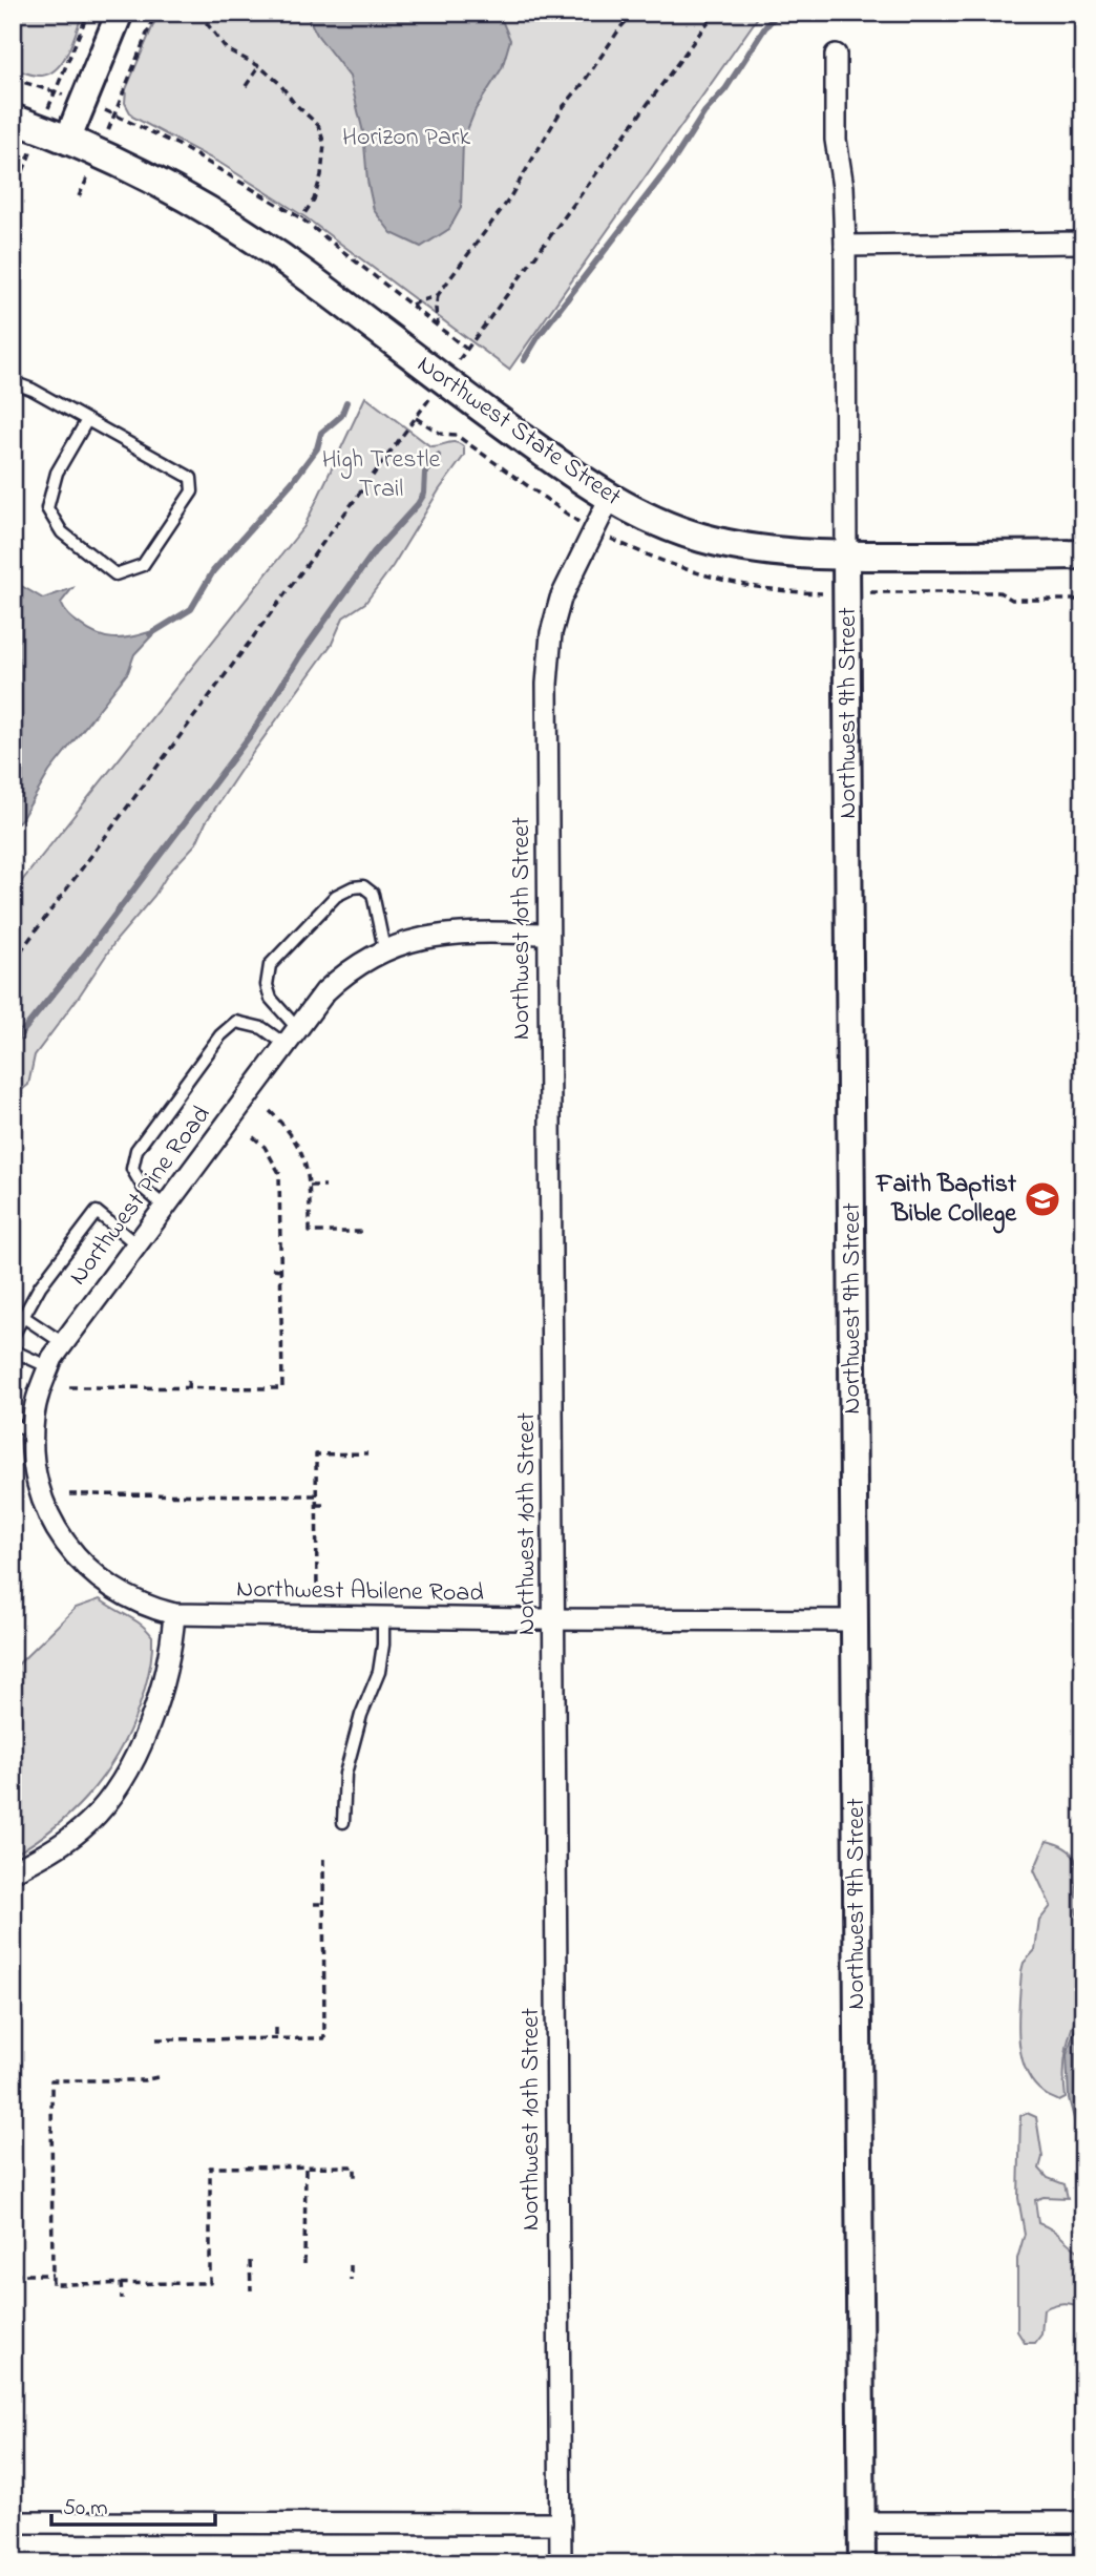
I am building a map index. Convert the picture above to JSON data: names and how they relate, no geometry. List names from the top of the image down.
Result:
{
  "streets": {
    "main road": ["Northwest State Street"],
    "street": [
      "Northwest 9th Street",
      "Northwest 10th Street",
      "Northwest Pine Road",
      "Northwest Abilene Road"
    ]
  },
  "crossings": [
    ["Northwest State Street", "Northwest 9th Street"],
    ["Northwest State Street", "Northwest 10th Street"],
    ["Northwest 9th Street", "Northwest Abilene Road"],
    ["Northwest 10th Street", "Northwest Pine Road"],
    ["Northwest 10th Street", "Northwest Abilene Road"],
    ["Northwest Pine Road", "Northwest Abilene Road"]
  ],
  "parks": ["Horizon Park", "High Trestle Trail"],
  "places": {
    "school or university": ["Faith Baptist Bible College"]
  },
  "scale_bar": "50 m"
}
